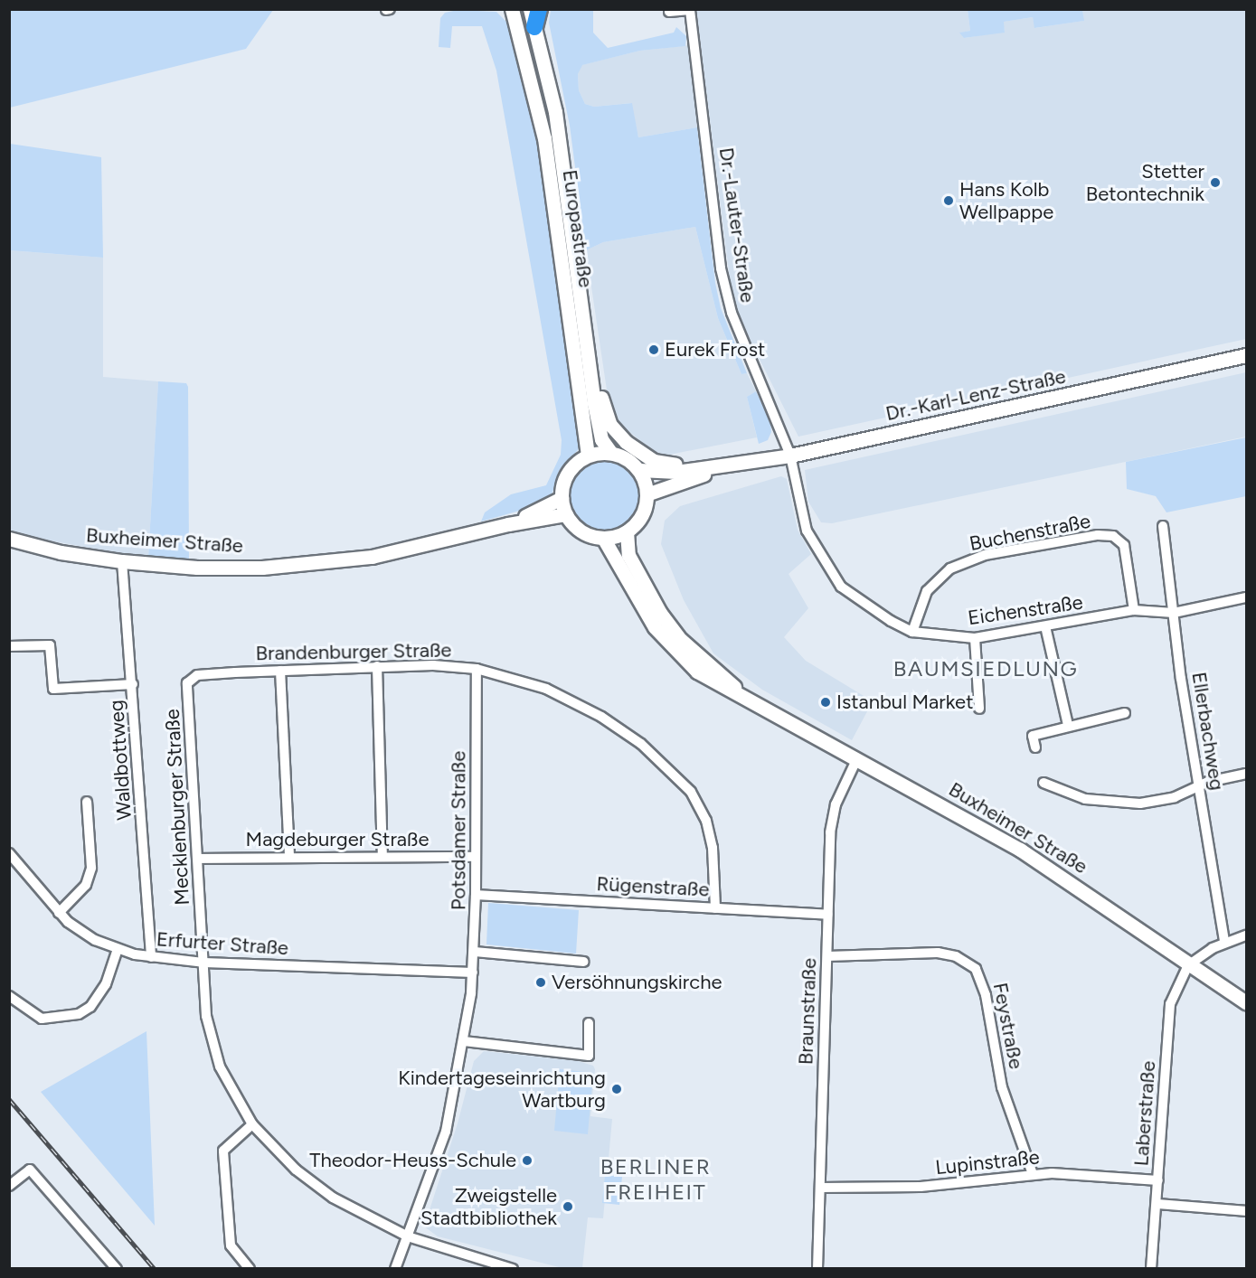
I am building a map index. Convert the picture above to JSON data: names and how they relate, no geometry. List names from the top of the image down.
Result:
{
  "streets": {
    "main road": ["Europastraße", "Dr.-Karl-Lenz-Straße", "Buxheimer Straße"],
    "street": [
      "Dr.-Lauter-Straße",
      "Buchenstraße",
      "Eichenstraße",
      "Brandenburger Straße",
      "Ellerbachweg",
      "Waldbottweg",
      "Mecklenburger Straße",
      "Potsdamer Straße",
      "Magdeburger Straße",
      "Rügenstraße",
      "Erfurter Straße",
      "Braunstraße",
      "Feystraße",
      "Laberstraße",
      "Lupinstraße"
    ]
  },
  "crossings": [
    ["Dr.-Lauter-Straße", "Dr.-Karl-Lenz-Straße"],
    ["Dr.-Lauter-Straße", "Eichenstraße"],
    ["Europastraße", "Dr.-Karl-Lenz-Straße"],
    ["Europastraße", "Buxheimer Straße"],
    ["Dr.-Karl-Lenz-Straße", "Buxheimer Straße"],
    ["Dr.-Karl-Lenz-Straße", "Eichenstraße"],
    ["Buchenstraße", "Eichenstraße"],
    ["Buxheimer Straße", "Waldbottweg"],
    ["Buxheimer Straße", "Braunstraße"],
    ["Buxheimer Straße", "Laberstraße"],
    ["Eichenstraße", "Ellerbachweg"],
    ["Brandenburger Straße", "Mecklenburger Straße"],
    ["Brandenburger Straße", "Potsdamer Straße"],
    ["Brandenburger Straße", "Rügenstraße"],
    ["Waldbottweg", "Erfurter Straße"],
    ["Mecklenburger Straße", "Potsdamer Straße"],
    ["Mecklenburger Straße", "Magdeburger Straße"],
    ["Mecklenburger Straße", "Erfurter Straße"],
    ["Potsdamer Straße", "Magdeburger Straße"],
    ["Potsdamer Straße", "Rügenstraße"],
    ["Potsdamer Straße", "Erfurter Straße"],
    ["Rügenstraße", "Braunstraße"],
    ["Braunstraße", "Feystraße"],
    ["Braunstraße", "Lupinstraße"],
    ["Feystraße", "Lupinstraße"],
    ["Laberstraße", "Lupinstraße"]
  ],
  "districts": ["BAUMSIEDLUNG", "BERLINER FREIHEIT"],
  "places": [
    "Stetter Betontechnik",
    "Hans Kolb Wellpappe",
    "Eurek Frost",
    "Istanbul Market",
    "Versöhnungskirche",
    "Kindertageseinrichtung Wartburg",
    "Theodor-Heuss-Schule",
    "Zweigstelle Stadtbibliothek"
  ]
}
